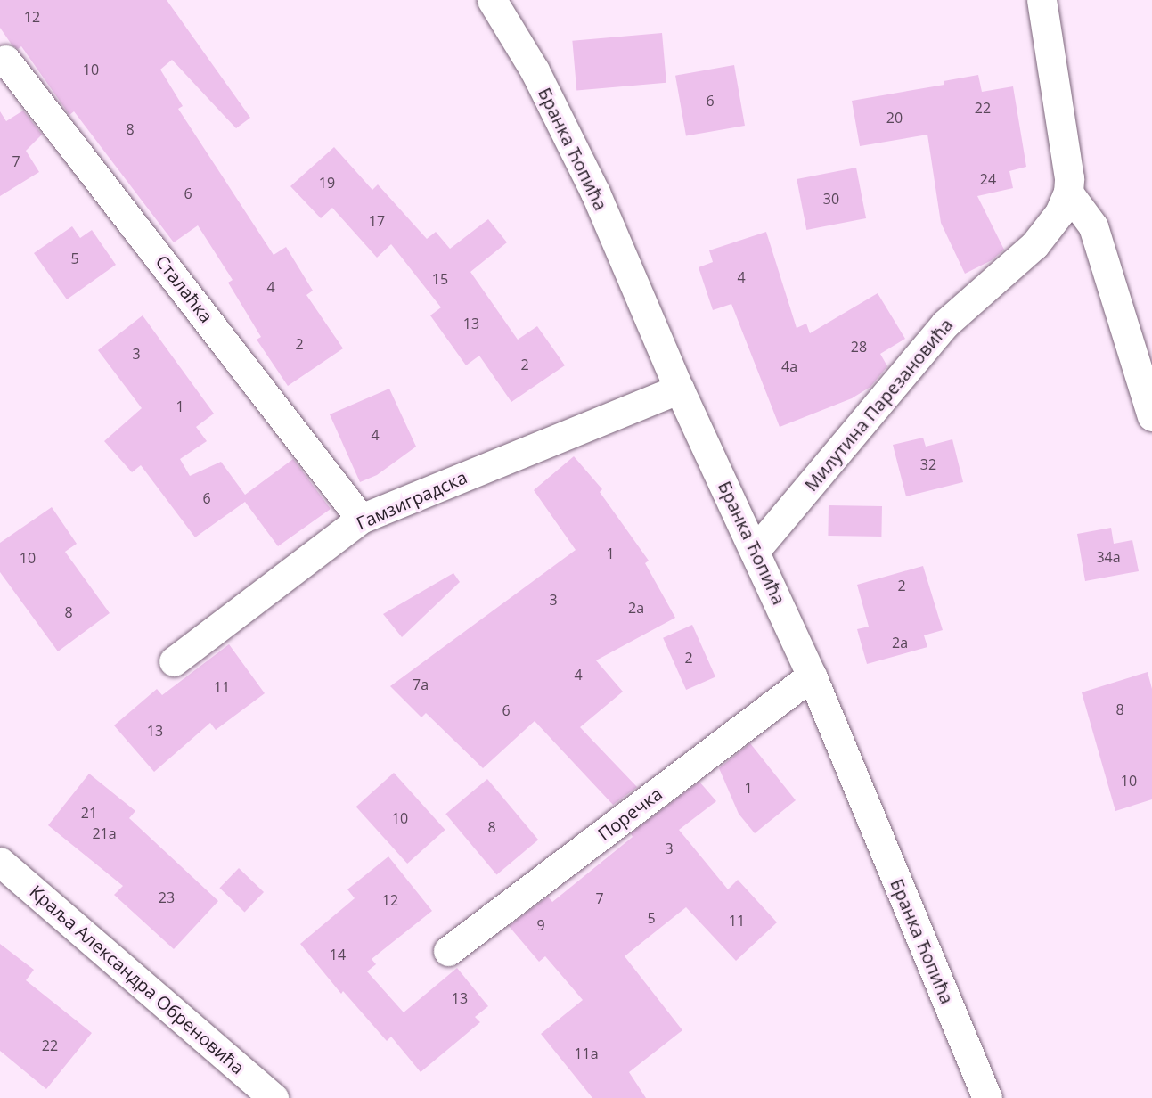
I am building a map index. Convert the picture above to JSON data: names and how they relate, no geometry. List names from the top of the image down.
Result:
{
  "streets": {
    "street": [
      "Бранка Ћопића",
      "Сталаћка",
      "Милутина Парезановића",
      "Гамзиградска",
      "Поречка",
      "Краља Александра Обреновића"
    ]
  },
  "crossings": [
    ["Бранка Ћопића", "Милутина Парезановића"],
    ["Бранка Ћопића", "Гамзиградска"],
    ["Бранка Ћопића", "Поречка"],
    ["Сталаћка", "Гамзиградска"]
  ],
  "house_numbers": [
    "12",
    "10",
    "6",
    "22",
    "20",
    "8",
    "7",
    "24",
    "19",
    "6",
    "30",
    "17",
    "5",
    "4",
    "15",
    "4",
    "13",
    "2",
    "28",
    "3",
    "2",
    "4a",
    "1",
    "4",
    "32",
    "6",
    "1",
    "34a",
    "10",
    "2",
    "3",
    "2a",
    "8",
    "2a",
    "2",
    "4",
    "7a",
    "11",
    "8",
    "6",
    "13",
    "10",
    "1",
    "21",
    "10",
    "8",
    "21a",
    "3",
    "23",
    "7",
    "12",
    "5",
    "11",
    "9",
    "14",
    "13",
    "22",
    "11a"
  ]
}
